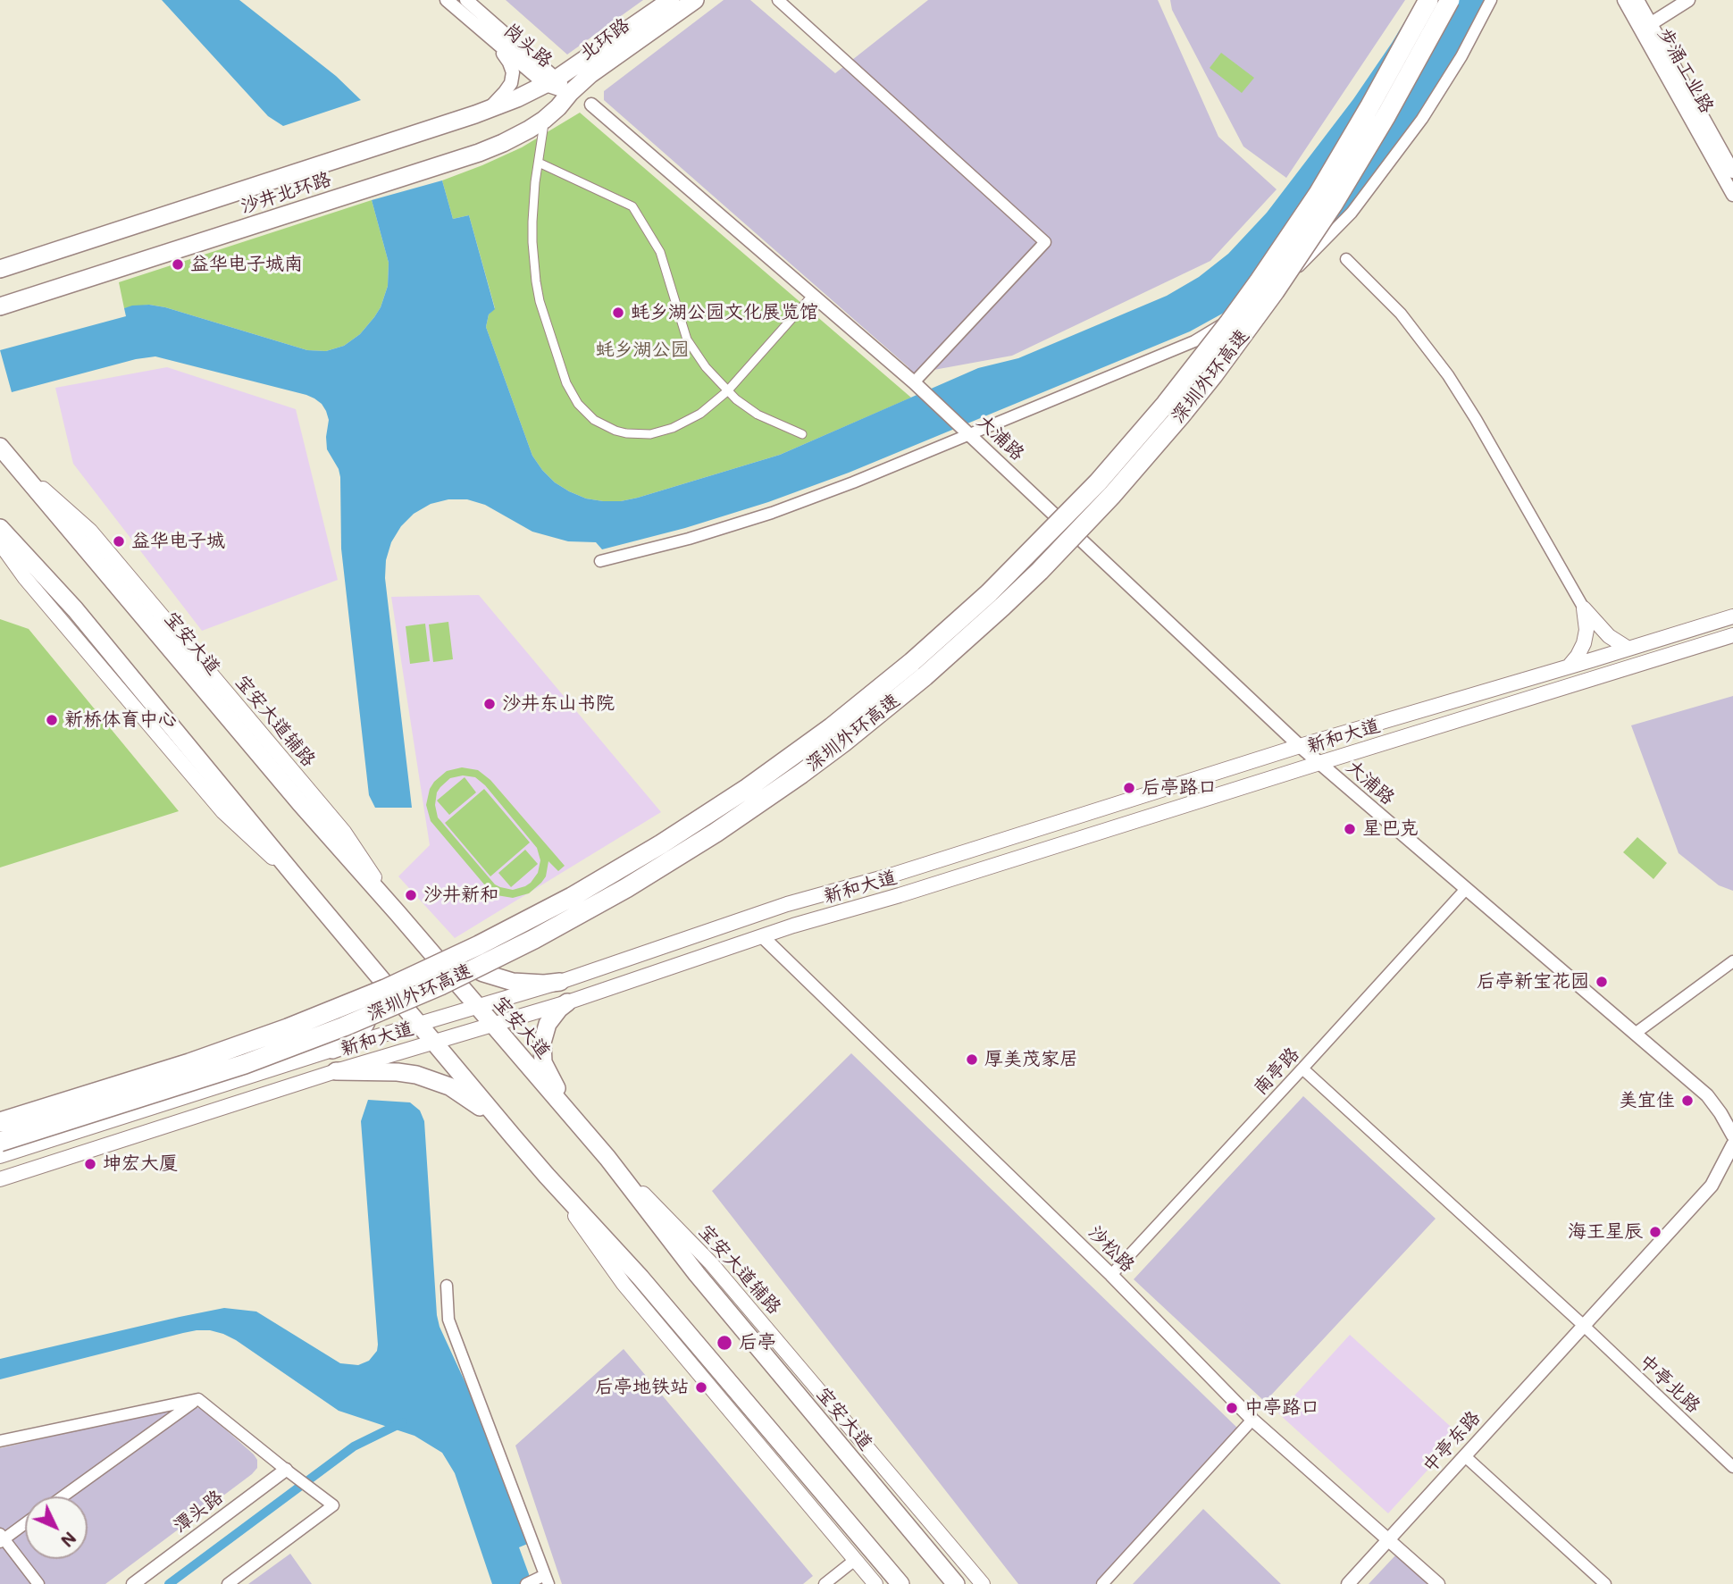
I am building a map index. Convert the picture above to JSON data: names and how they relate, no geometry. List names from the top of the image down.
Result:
{
  "streets": {
    "highway": ["深圳外环高速"],
    "main road": [
      "北环路",
      "沙井北环路",
      "宝安大道",
      "宝安大道辅路",
      "新和大道"
    ],
    "street": [
      "岗头路",
      "步涌工业路",
      "大浦路",
      "南亭路",
      "沙松路",
      "中亭北路",
      "中亭东路",
      "潭头路"
    ]
  },
  "crossings": [
    ["北环路", "岗头路"],
    ["北环路", "沙井北环路"],
    ["岗头路", "沙井北环路"],
    ["大浦路", "新和大道"],
    ["大浦路", "南亭路"],
    ["宝安大道", "宝安大道辅路"],
    ["宝安大道", "新和大道"],
    ["新和大道", "沙松路"],
    ["南亭路", "沙松路"],
    ["南亭路", "中亭北路"],
    ["沙松路", "中亭东路"],
    ["中亭北路", "中亭东路"]
  ],
  "parks": ["蚝乡湖公园"],
  "places": [
    "益华电子城南",
    "蚝乡湖公园文化展览馆",
    "益华电子城",
    "沙井东山书院",
    "新桥体育中心",
    "后亭路口",
    "星巴克",
    "沙井新和",
    "后亭新宝花园",
    "厚美茂家居",
    "美宜佳",
    "坤宏大厦",
    "海王星辰",
    "后亭",
    "后亭地铁站",
    "中亭路口"
  ],
  "north": "bottom right"
}
